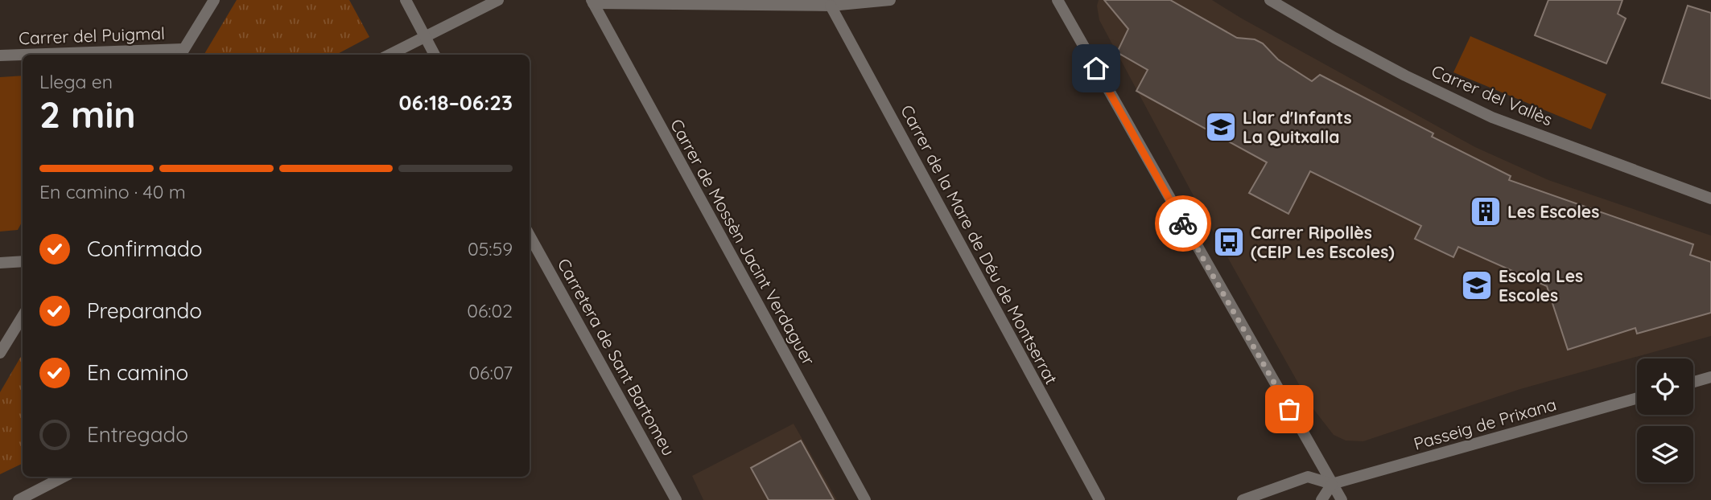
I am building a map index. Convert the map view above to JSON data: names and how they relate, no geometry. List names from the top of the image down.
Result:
{
  "streets": {
    "street": [
      "Carrer del Puigmal",
      "Carrer del Vallès",
      "Carrer de Mossèn Jacint Verdaguer",
      "Carrer de la Mare de Déu de Montserrat",
      "Carretera de Sant Bartomeu",
      "Passeig de Prixana"
    ]
  },
  "places": {
    "school or university": ["Llar d'Infants La Quitxalla", "Escola Les Escoles"],
    "building": ["Les Escoles"],
    "bus stop": ["Carrer Ripollès (CEIP Les Escoles)"]
  },
  "page": {
    "heading": ["2 min", "Llega en", "06:18–06:23"],
    "bar": "En camino · 40 m",
    "list": [
      ["Confirmado", "05:59"],
      ["Preparando", "06:02"],
      ["En camino", "06:07"],
      "Entregado"
    ]
  }
}
